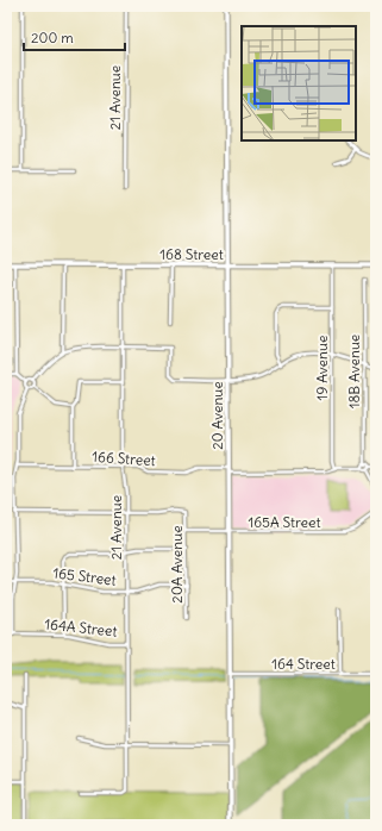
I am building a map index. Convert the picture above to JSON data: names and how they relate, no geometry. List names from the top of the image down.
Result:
{
  "streets": {
    "street": [
      "21 Avenue",
      "168 Street",
      "19 Avenue",
      "18B Avenue",
      "20 Avenue",
      "166 Street",
      "165A Street",
      "20A Avenue",
      "165 Street",
      "164A Street",
      "164 Street"
    ]
  },
  "crossings": [
    ["21 Avenue", "168 Street"],
    ["21 Avenue", "166 Street"],
    ["21 Avenue", "20A Avenue"],
    ["21 Avenue", "165 Street"],
    ["21 Avenue", "164A Street"],
    ["168 Street", "19 Avenue"],
    ["168 Street", "20 Avenue"],
    ["19 Avenue", "166 Street"],
    ["20 Avenue", "166 Street"],
    ["20 Avenue", "165A Street"],
    ["20 Avenue", "164 Street"],
    ["165A Street", "20A Avenue"],
    ["20A Avenue", "165 Street"]
  ],
  "scale_bar": "200 m"
}
